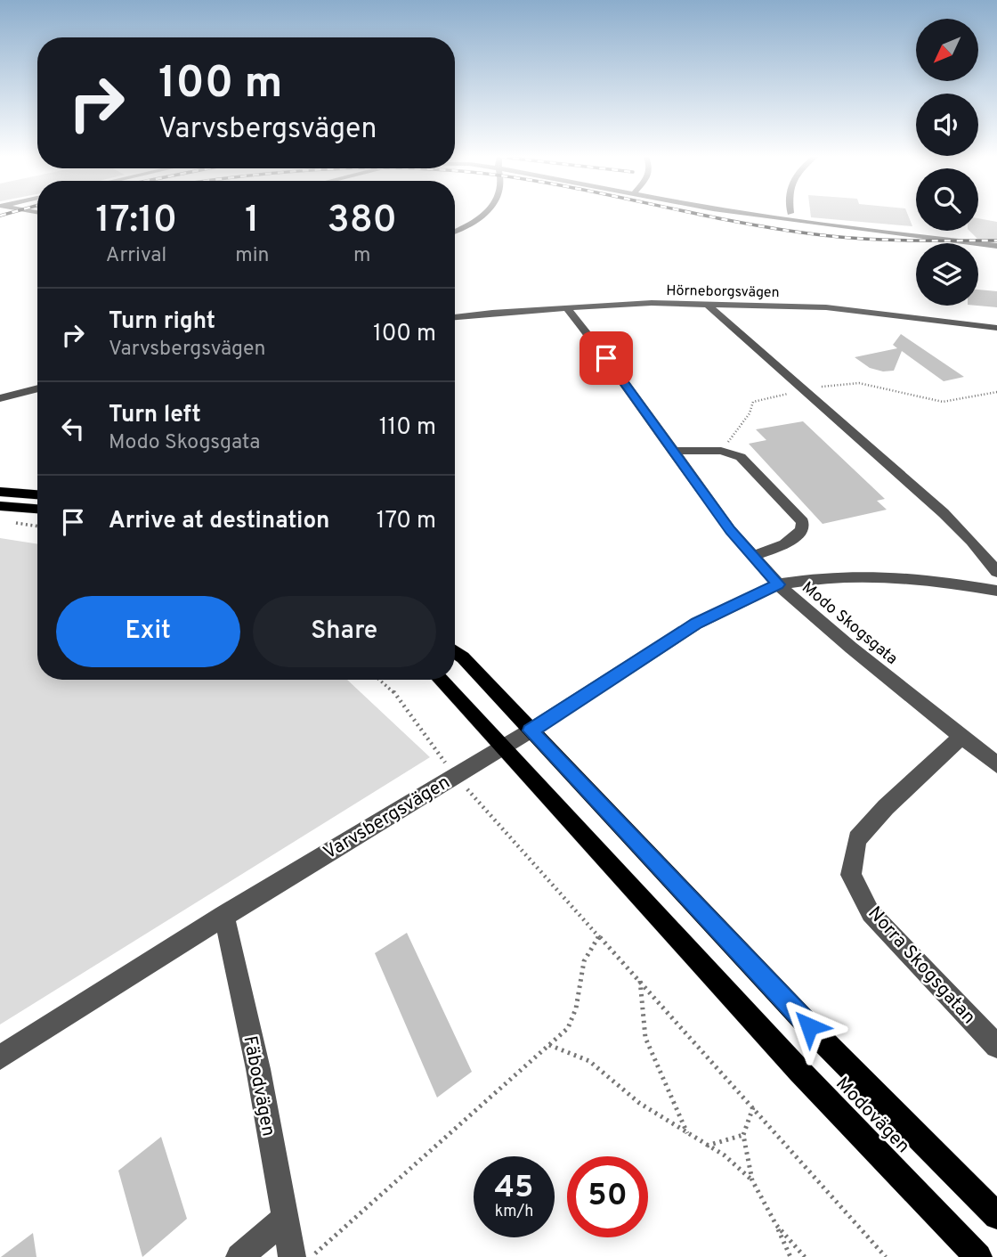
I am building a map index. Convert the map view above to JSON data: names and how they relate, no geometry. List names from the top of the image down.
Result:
{
  "streets": {
    "main road": ["Modovägen"],
    "street": [
      "Hörneborgsvägen",
      "Modo Skogsgata",
      "Varvsbergsvägen",
      "Norra Skogsgatan",
      "Fäbodvägen"
    ]
  },
  "crossings": [
    ["Hörneborgsvägen", "Modo Skogsgata"],
    ["Modo Skogsgata", "Varvsbergsvägen"],
    ["Modo Skogsgata", "Norra Skogsgatan"],
    ["Varvsbergsvägen", "Fäbodvägen"],
    ["Varvsbergsvägen", "Modovägen"]
  ],
  "north": "bottom left",
  "page": {
    "turn": ["100 m", "Varvsbergsvägen"],
    "eta": [
      "17:10",
      "Arrival",
      "1",
      "min",
      "380",
      "m"
    ],
    "list": [
      {
        "name": "Turn right",
        "note": "Varvsbergsvägen",
        "value": "100 m"
      },
      {
        "name": "Turn left",
        "note": "Modo Skogsgata",
        "value": "110 m"
      },
      {
        "name": "Arrive at destination",
        "value": "170 m"
      }
    ],
    "buttons": ["Exit", "Share"],
    "speed": "45 km/h",
    "limit": "50"
  }
}
